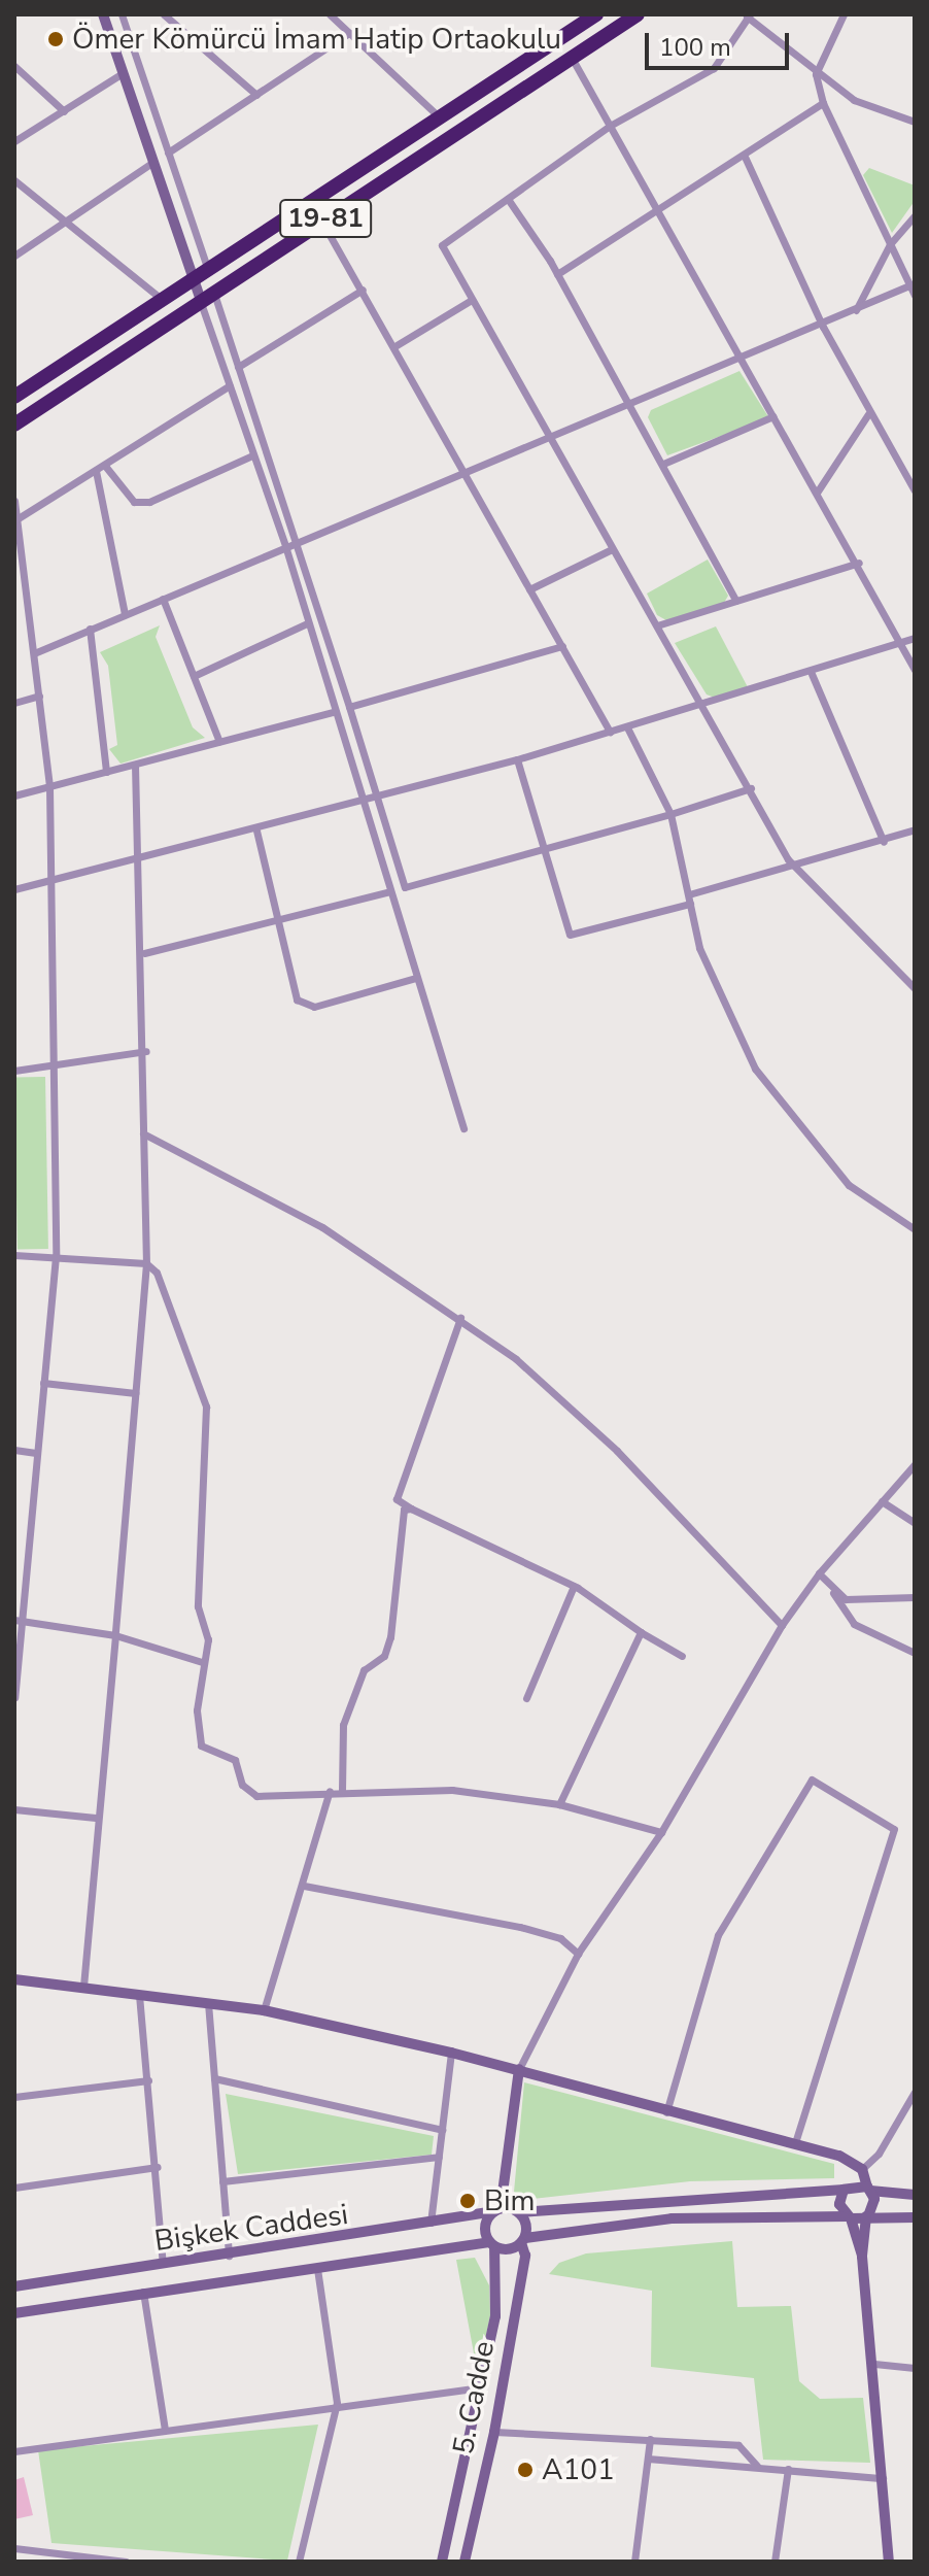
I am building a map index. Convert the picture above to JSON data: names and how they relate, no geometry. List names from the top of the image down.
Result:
{
  "streets": {
    "highway": ["19-81"],
    "street": ["Bişkek Caddesi", "5. Cadde"]
  },
  "crossings": [
    ["Bişkek Caddesi", "5. Cadde"]
  ],
  "places": ["Ömer Kömürcü İmam Hatip Ortaokulu", "Bim", "A101"],
  "scale_bar": "100 m"
}
